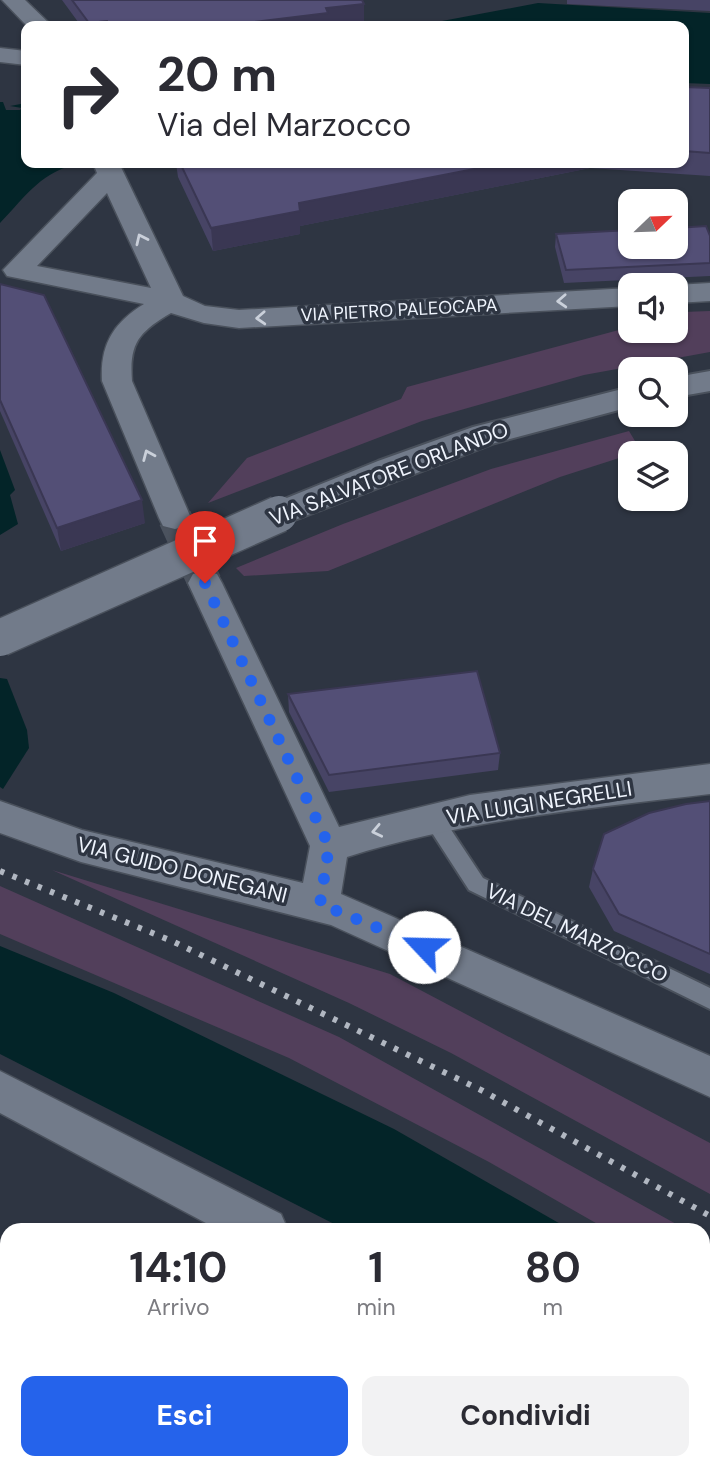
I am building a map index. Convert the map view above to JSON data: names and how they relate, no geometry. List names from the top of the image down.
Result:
{
  "streets": {
    "main road": ["VIA SALVATORE ORLANDO"],
    "street": ["VIA PIETRO PALEOCAPA", "VIA LUIGI NEGRELLI", "VIA GUIDO DONEGANI"],
    "lane": ["VIA DEL MARZOCCO"]
  },
  "crossings": [
    ["VIA LUIGI NEGRELLI", "VIA DEL MARZOCCO"]
  ],
  "one_way": ["VIA PIETRO PALEOCAPA"],
  "north": "top right",
  "page": {
    "turn": ["20 m", "Via del Marzocco"],
    "eta": [
      "14:10",
      "Arrivo",
      "1",
      "min",
      "80",
      "m"
    ],
    "buttons": ["Esci", "Condividi"]
  }
}
